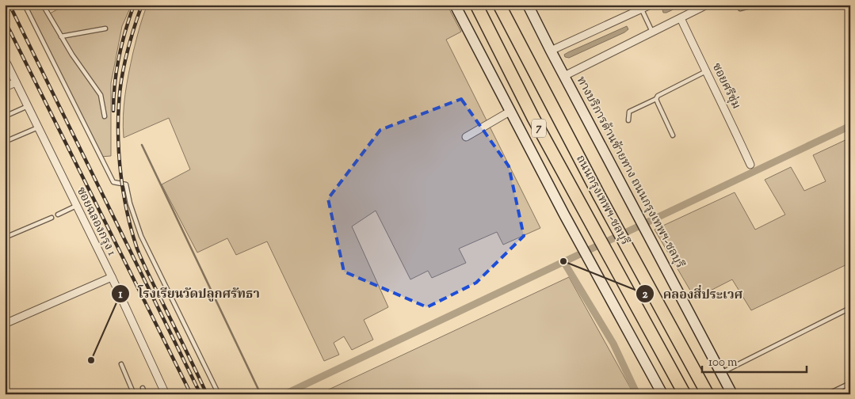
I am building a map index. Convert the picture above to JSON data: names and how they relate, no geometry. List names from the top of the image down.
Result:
{
  "streets": {
    "highway": ["7", "ถนนกรุงเทพฯ-ชลบุรี"],
    "main road": ["ทางบริการด้านซ้ายทาง ถนนกรุงเทพฯ-ชลบุรี"],
    "street": ["ซอยศรีชุ่ม", "ซอยฉลองกรุง 1"]
  },
  "places": ["คลองสี่ประเวศ", "โรงเรียนวัดปลูกศรัทธา"],
  "scale_bar": "100 m"
}
